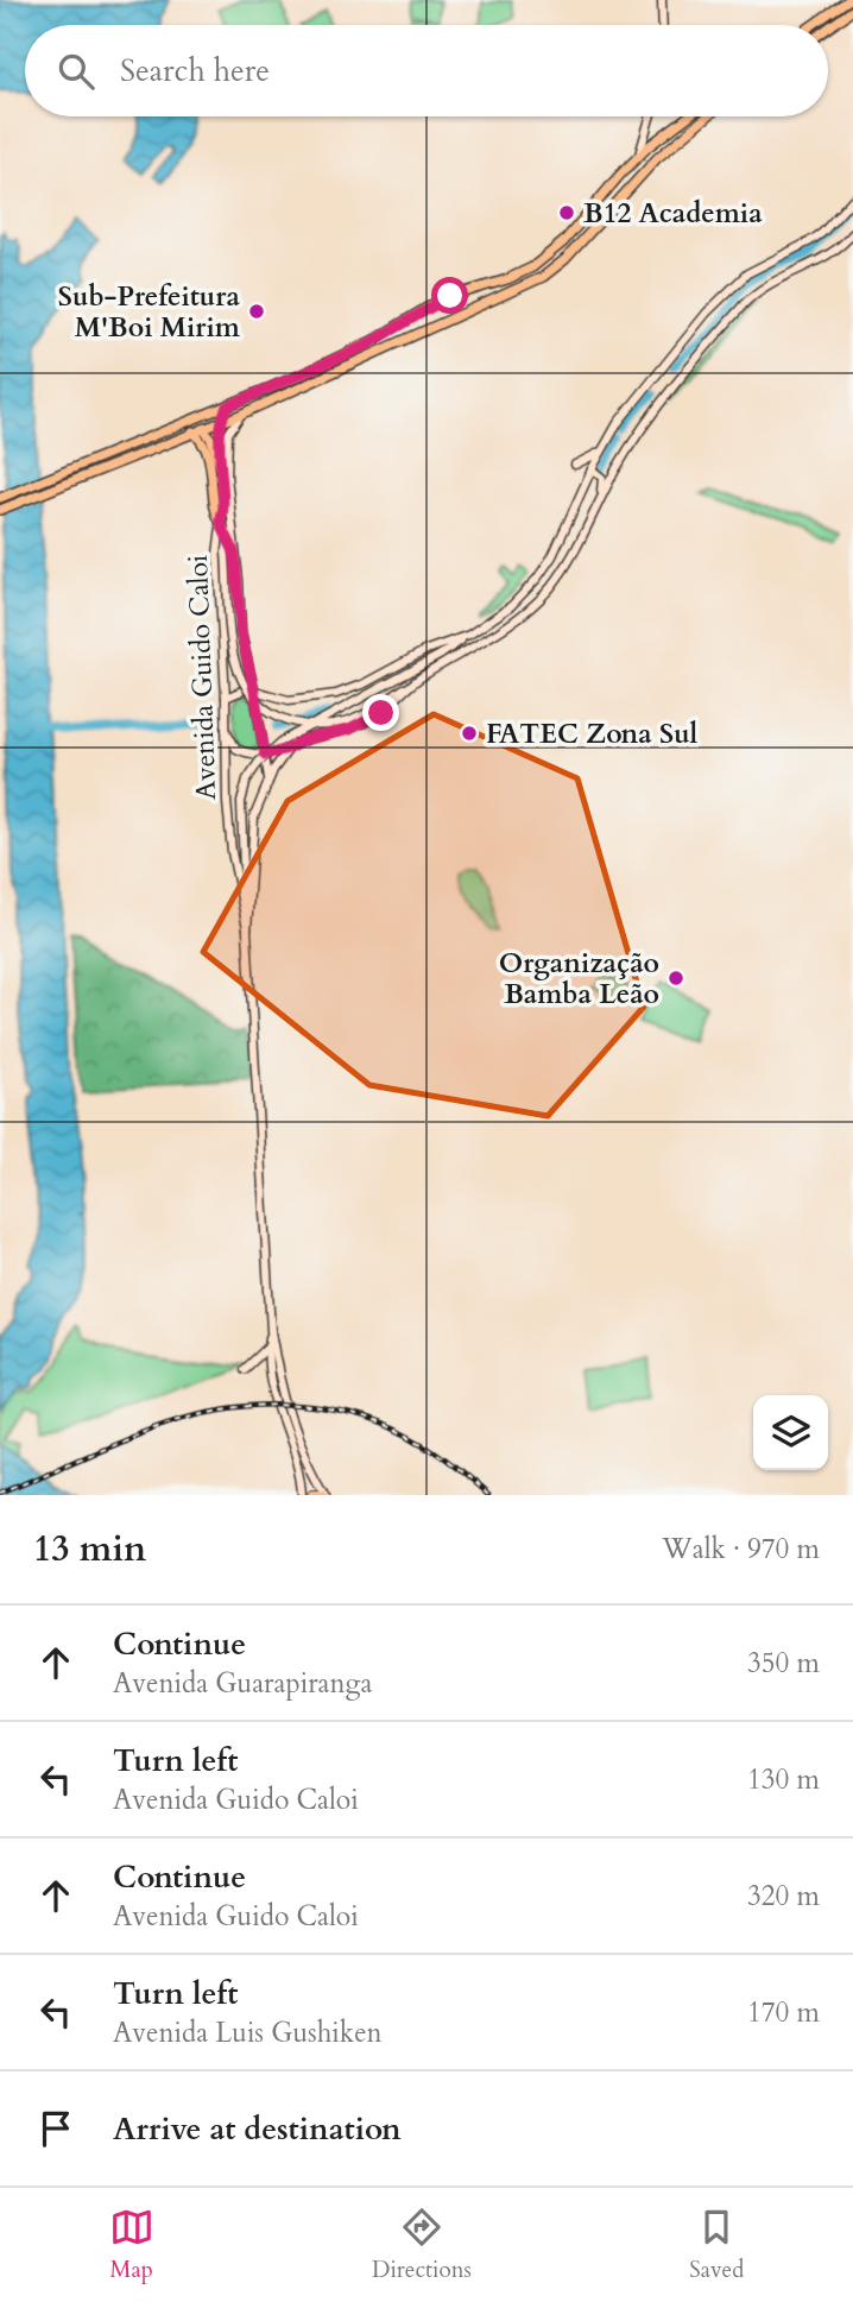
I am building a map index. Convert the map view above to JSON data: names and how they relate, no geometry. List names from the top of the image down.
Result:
{
  "streets": {
    "main road": ["Avenida Guido Caloi"]
  },
  "places": [
    "B12 Academia",
    "Sub-Prefeitura M'Boi Mirim",
    "FATEC Zona Sul",
    "Organização Bamba Leão"
  ],
  "page": {
    "search": "Search here",
    "heading": ["13 min", "Walk · 970 m"],
    "list": [
      ["Continue", "Avenida Guarapiranga", "350 m"],
      ["Turn left", "Avenida Guido Caloi", "130 m"],
      ["Continue", "Avenida Guido Caloi", "320 m"],
      ["Turn left", "Avenida Luis Gushiken", "170 m"],
      "Arrive at destination"
    ],
    "nav": ["Map", "Directions", "Saved"]
  }
}
